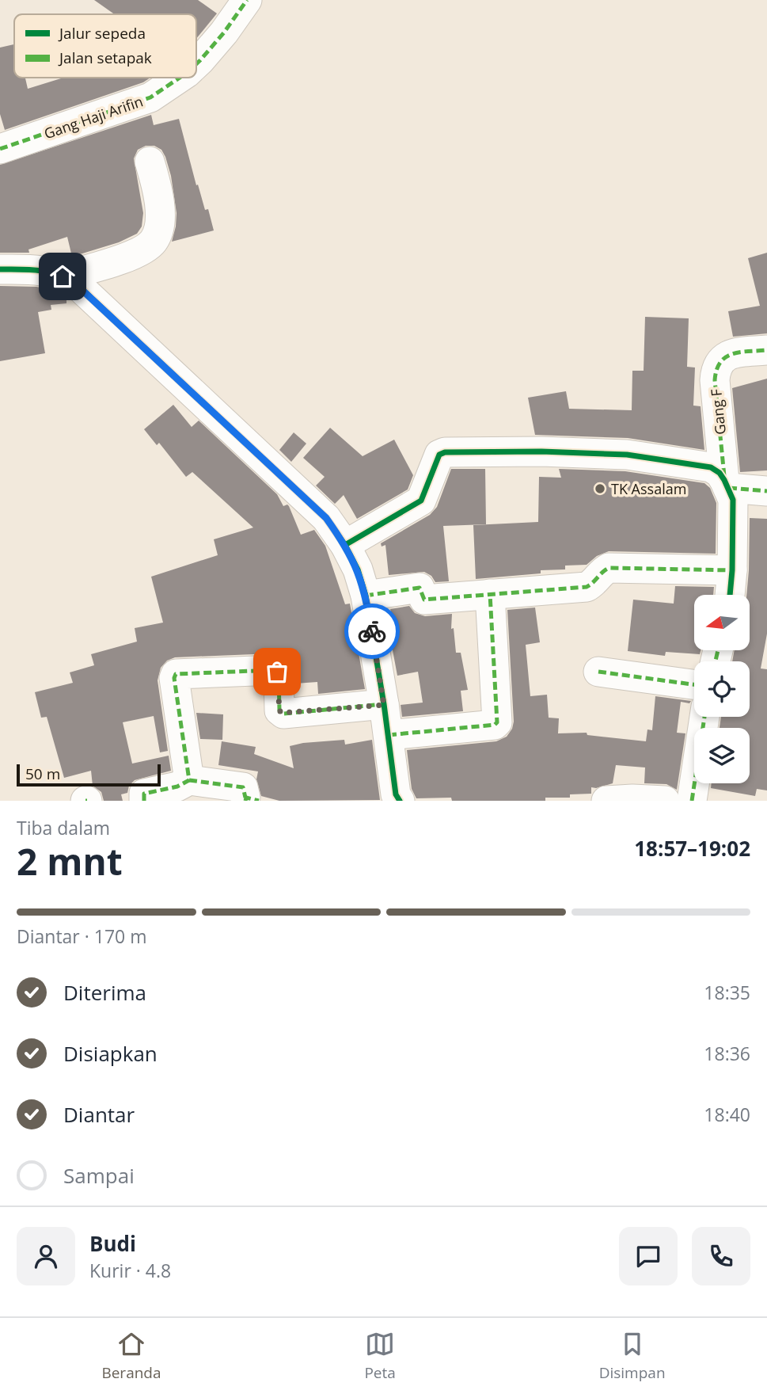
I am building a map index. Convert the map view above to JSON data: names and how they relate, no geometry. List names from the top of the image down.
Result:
{
  "streets": {
    "street": ["Gang Haji Arifin", "Gang F"]
  },
  "places": ["TK Assalam"],
  "legend": ["Jalur sepeda", "Jalan setapak"],
  "scale_bar": "50 m",
  "north": "left",
  "page": {
    "scale": "50 m",
    "heading": ["2 mnt", "Tiba dalam", "18:57–19:02"],
    "panel": ["Budi", "Kurir · 4.8"],
    "bar": "Diantar · 170 m",
    "list": [
      ["Diterima", "18:35"],
      ["Disiapkan", "18:36"],
      ["Diantar", "18:40"],
      "Sampai"
    ],
    "tabs": ["Beranda", "Peta", "Disimpan"]
  }
}
